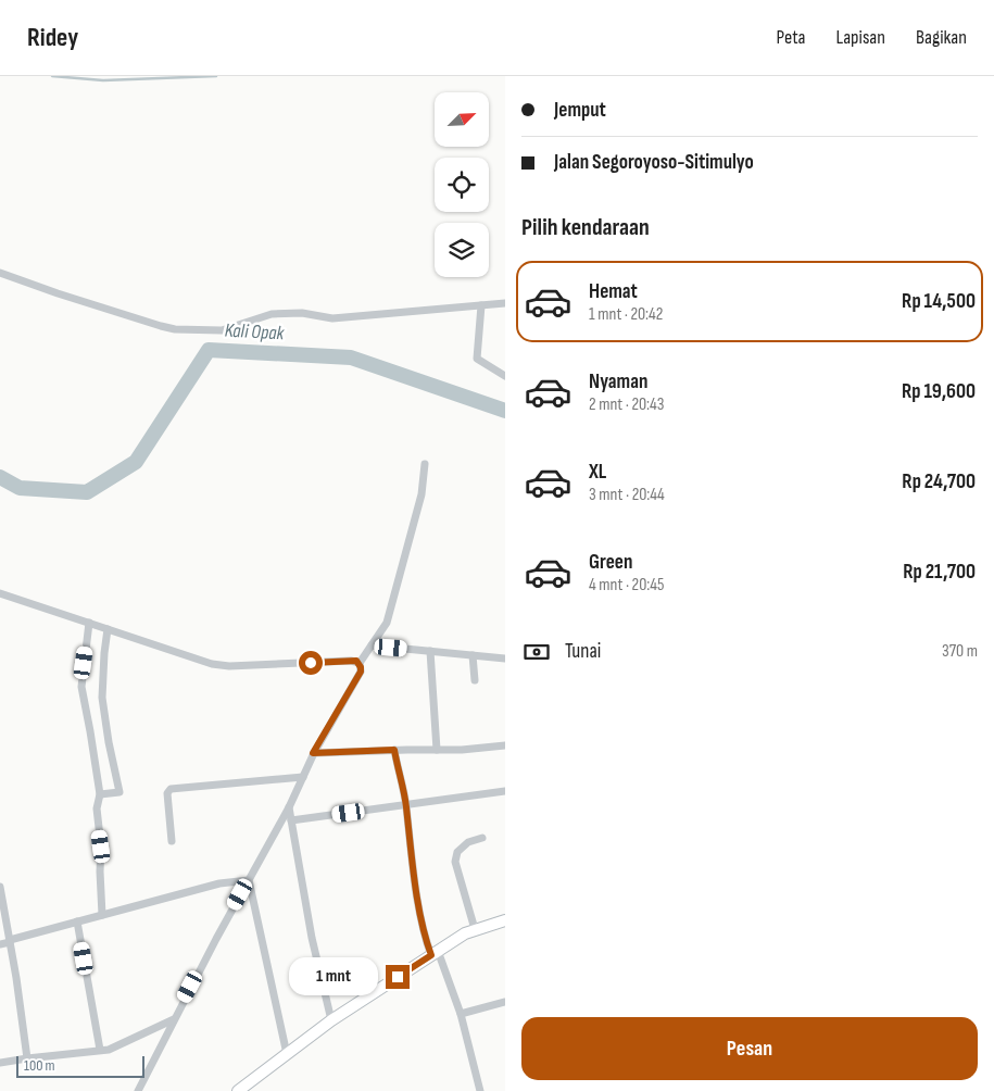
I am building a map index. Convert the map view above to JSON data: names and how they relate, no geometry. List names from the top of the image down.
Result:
{
  "water": ["Kali Opak"],
  "scale_bar": "100 m",
  "north": "top right",
  "page": {
    "header": "Ridey",
    "nav": ["Peta", "Lapisan", "Bagikan"],
    "banner": ["Jemput", "Jalan Segoroyoso-Sitimulyo"],
    "heading": "Pilih kendaraan",
    "list": [
      {
        "name": "Hemat",
        "note": "1 mnt · 20:42",
        "value": "Rp 14,500"
      },
      {
        "name": "Nyaman",
        "note": "2 mnt · 20:43",
        "value": "Rp 19,600"
      },
      {
        "name": "XL",
        "note": "3 mnt · 20:44",
        "value": "Rp 24,700"
      },
      {
        "name": "Green",
        "note": "4 mnt · 20:45",
        "value": "Rp 21,700"
      }
    ],
    "pay": ["Tunai", "370 m"],
    "bubble": "1 mnt",
    "buttons": "Pesan",
    "scale": "100 m"
  }
}
